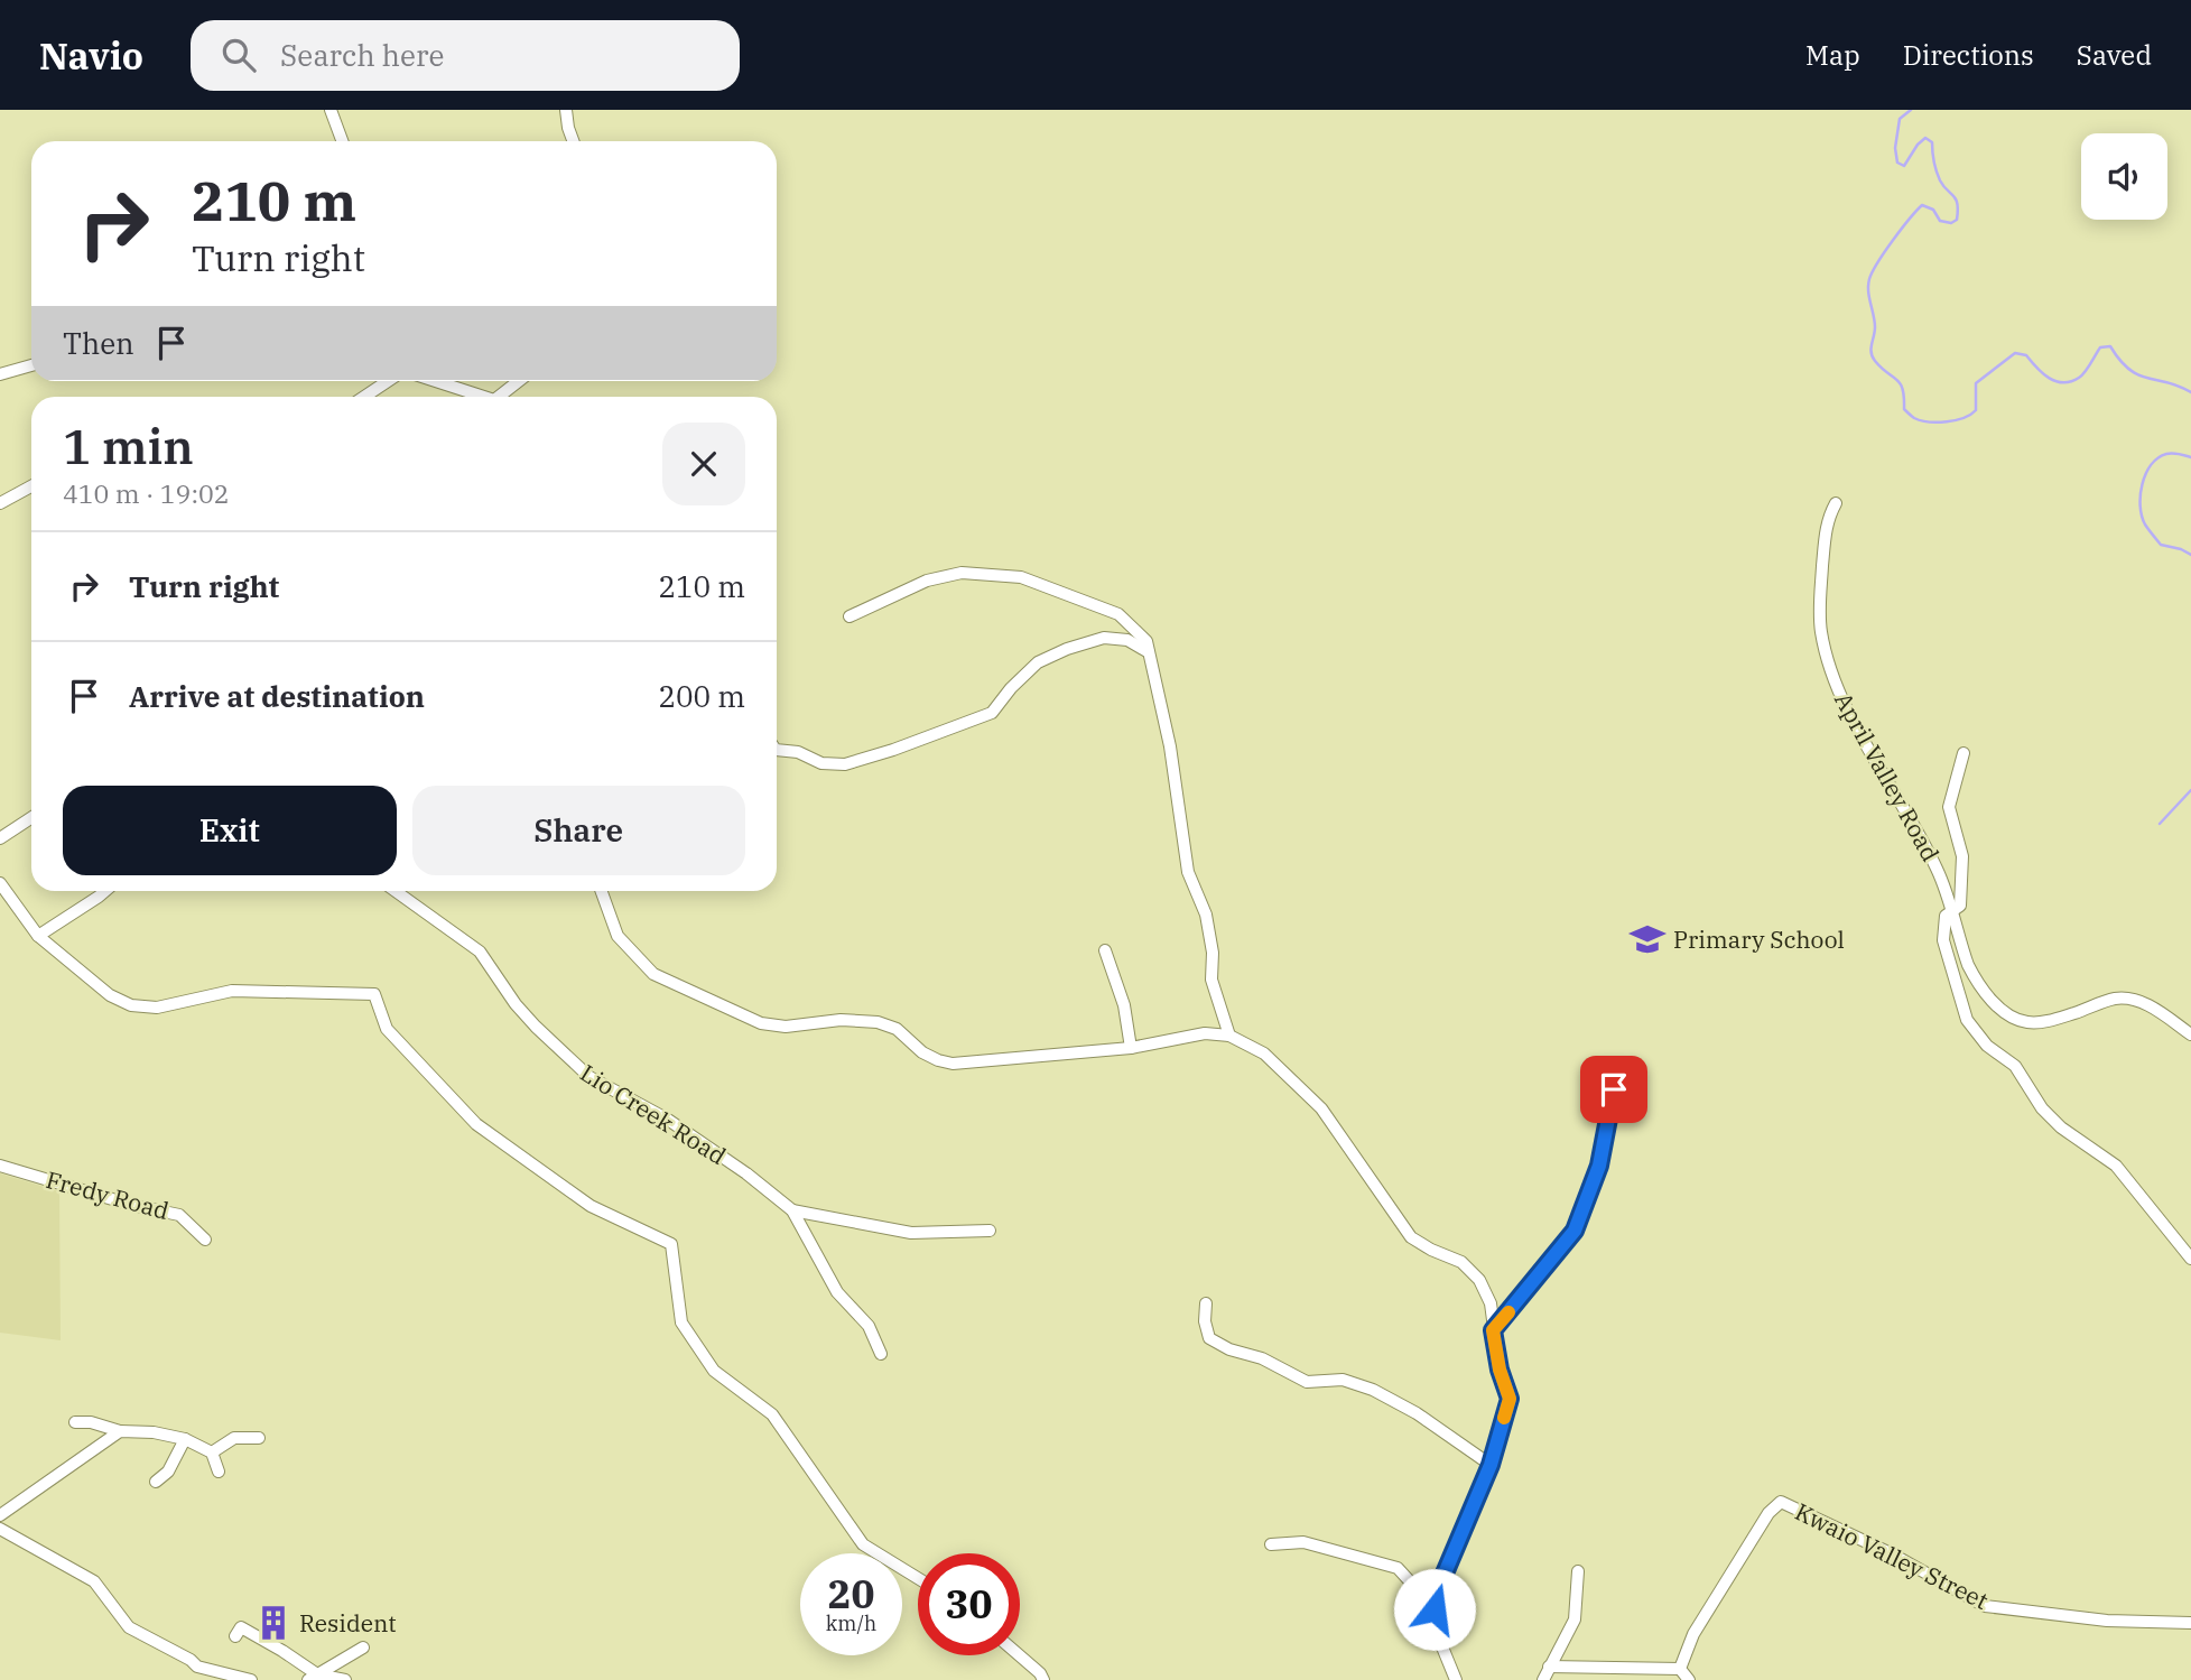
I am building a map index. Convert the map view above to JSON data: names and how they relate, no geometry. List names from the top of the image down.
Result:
{
  "streets": {
    "street": [
      "April Valley Road",
      "Lio Creek Road",
      "Fredy Road",
      "Kwaio Valley Street"
    ]
  },
  "places": {
    "school or university": ["Primary School"],
    "building": ["Resident"]
  },
  "page": {
    "header": "Navio",
    "search": "Search here",
    "nav": ["Map", "Directions", "Saved"],
    "turn": ["210 m", "Turn right"],
    "then": "Then",
    "heading": ["1 min", "410 m · 19:02"],
    "list": [
      {
        "name": "Turn right",
        "value": "210 m"
      },
      {
        "name": "Arrive at destination",
        "value": "200 m"
      }
    ],
    "buttons": ["Exit", "Share"],
    "speed": "20 km/h",
    "limit": "30"
  }
}
